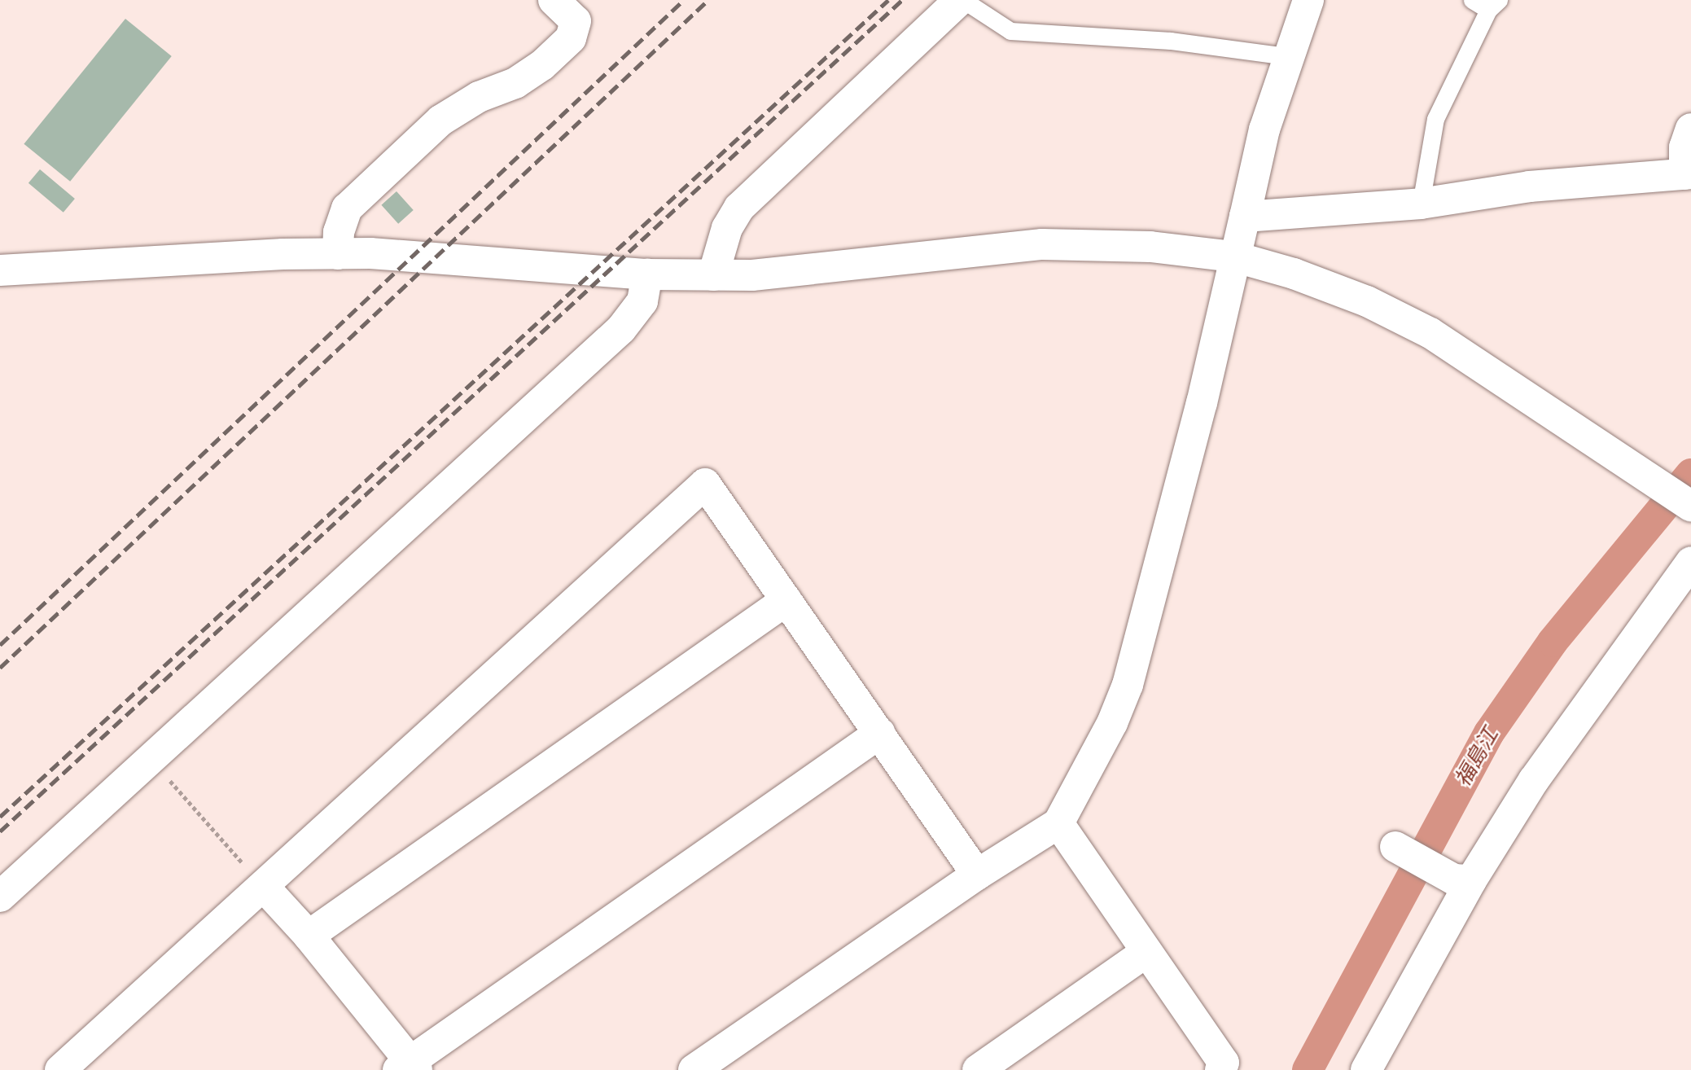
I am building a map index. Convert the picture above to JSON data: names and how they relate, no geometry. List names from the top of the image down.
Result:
{
  "water": ["福島江"]
}
